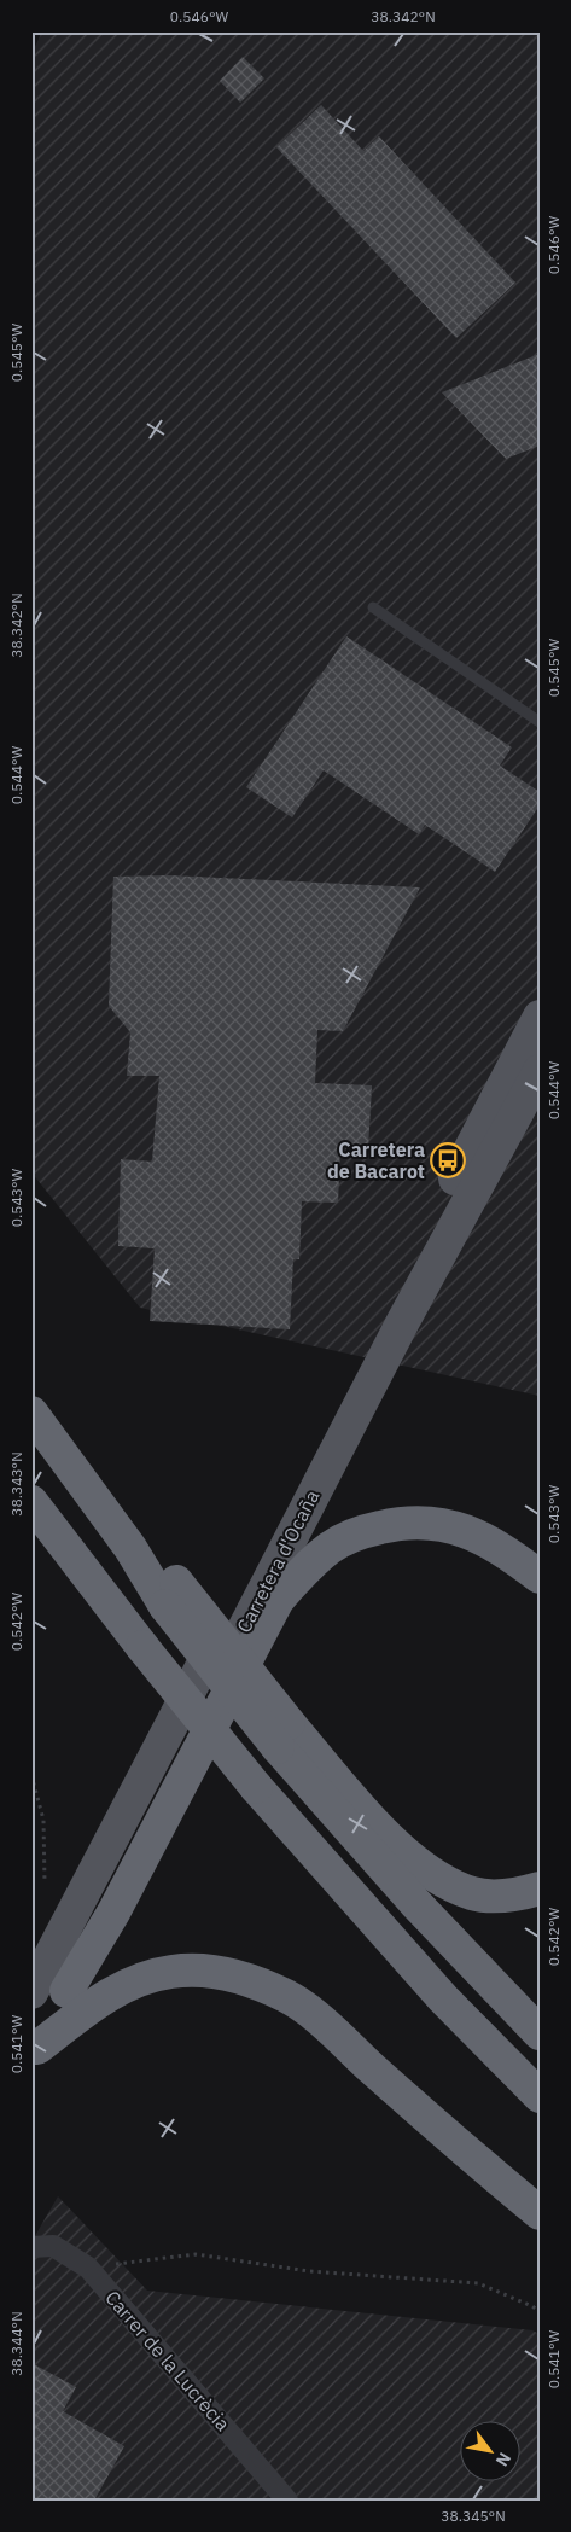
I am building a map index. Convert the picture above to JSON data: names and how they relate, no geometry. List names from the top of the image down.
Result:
{
  "streets": {
    "main road": ["Carretera d'Ocaña"],
    "street": ["Carrer de la Lucrècia"]
  },
  "places": {
    "bus stop": ["Carretera de Bacarot"]
  },
  "north": "bottom right",
  "coordinates": [
    "0.546°W",
    "38.342°N",
    "0.545°W",
    "0.544°W",
    "0.543°W",
    "38.343°N",
    "0.542°W",
    "0.541°W",
    "38.344°N",
    "38.345°N"
  ]
}
